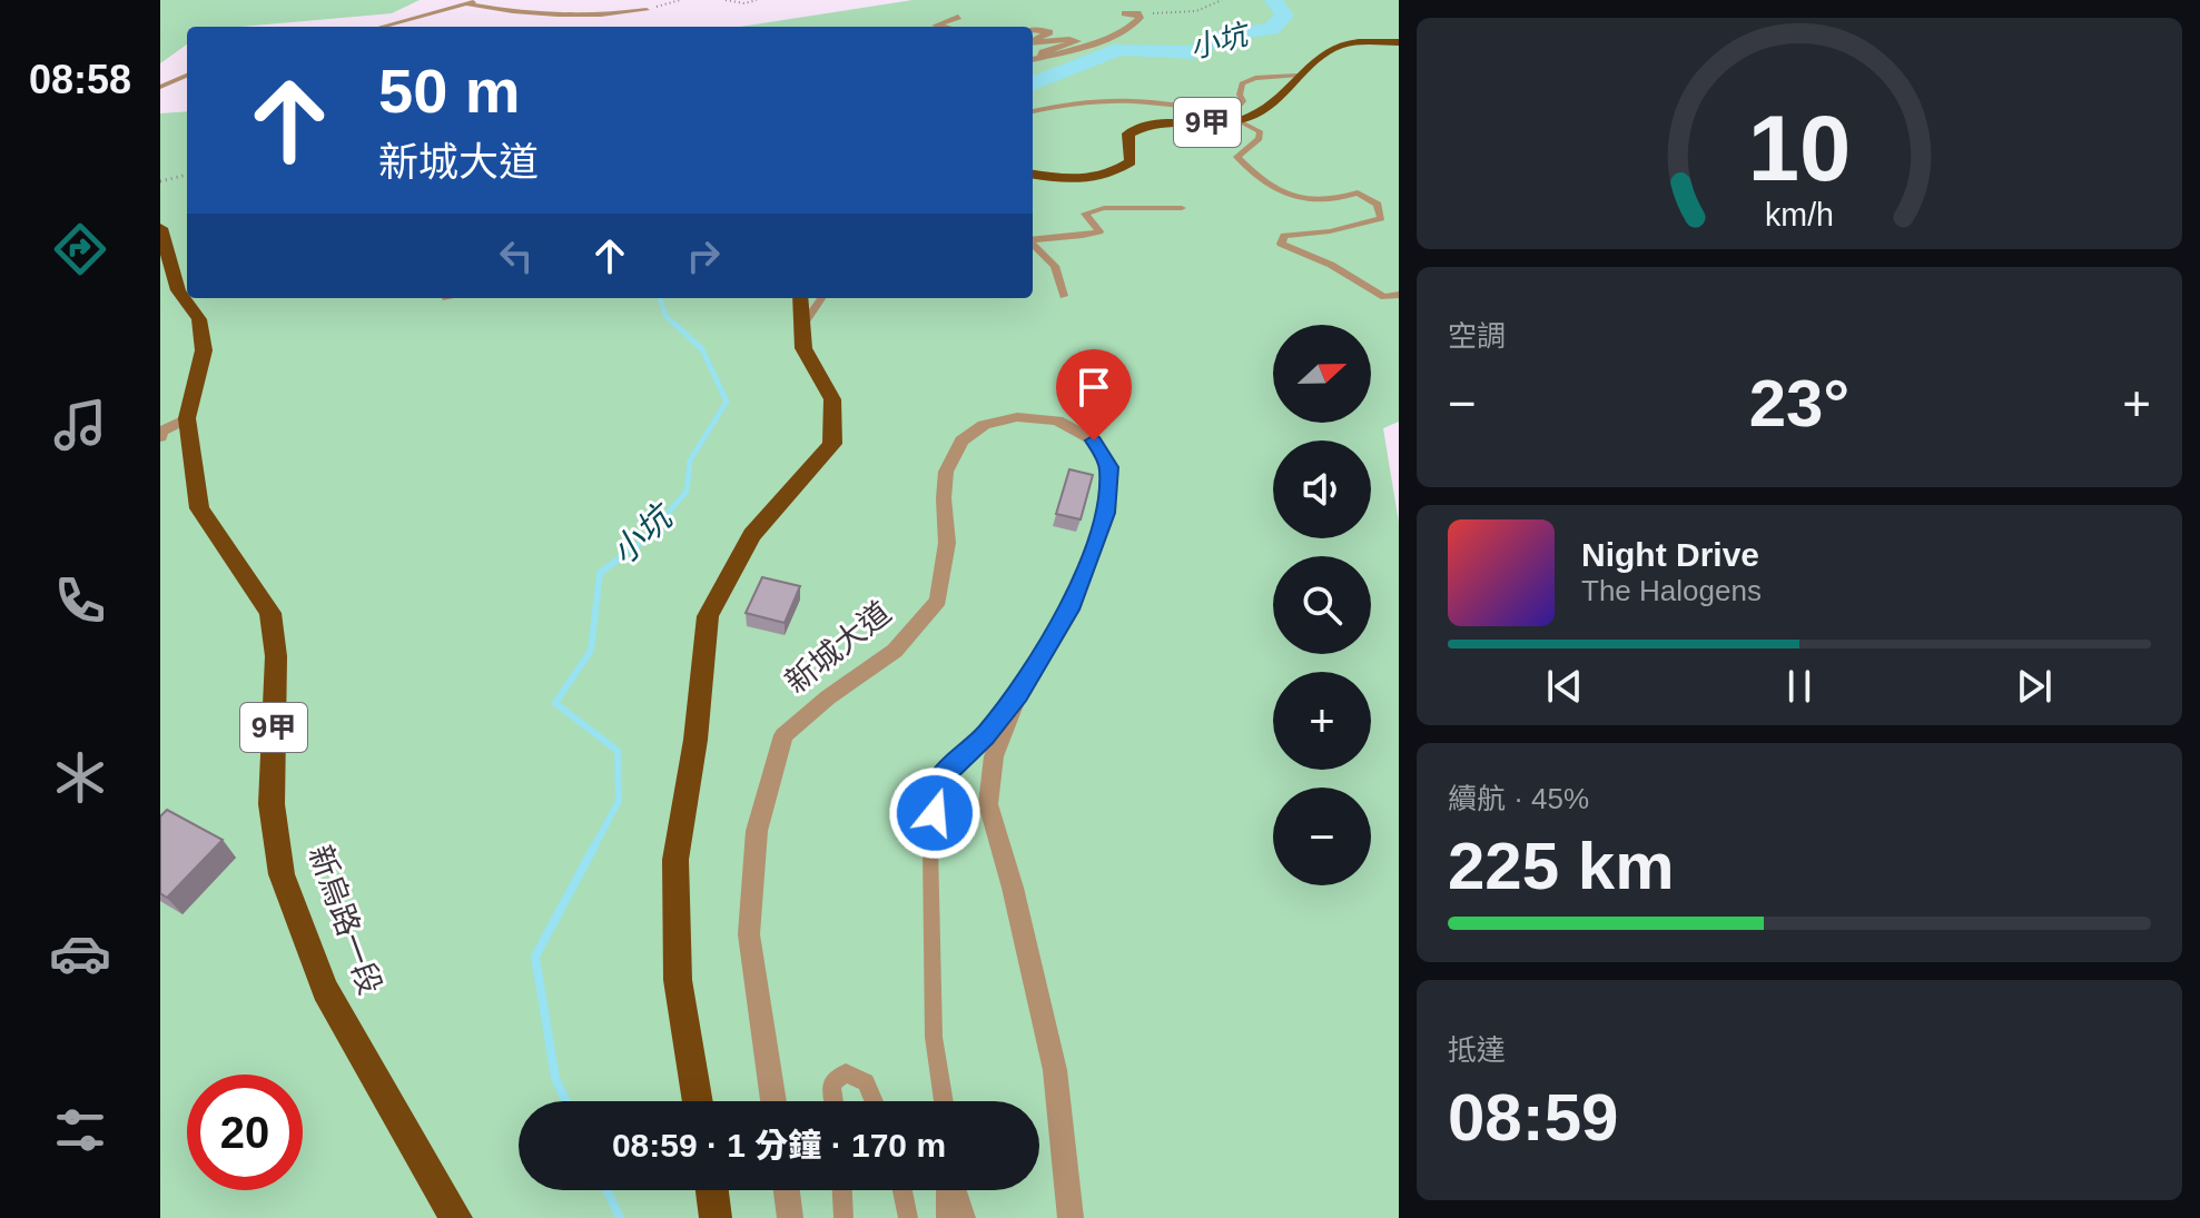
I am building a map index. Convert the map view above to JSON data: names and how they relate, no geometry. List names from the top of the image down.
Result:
{
  "streets": {
    "main road": ["9甲", "新烏路一段"],
    "street": ["新城大道"]
  },
  "water": ["小坑"],
  "north": "right",
  "page": {
    "tabs": "08:58",
    "turn": ["50 m", "新城大道"],
    "tile": [
      "空調",
      ["續航 · 45%", "225 km"],
      ["抵達", "08:59"]
    ],
    "map_buttons": ["+", "−"],
    "heat": ["−", "23°", "+"],
    "song": ["Night Drive", "The Halogens"],
    "limit": "20",
    "trip": "08:59 · 1 分鐘 · 170 m",
    "gauge": ["10", "km/h"]
  }
}
